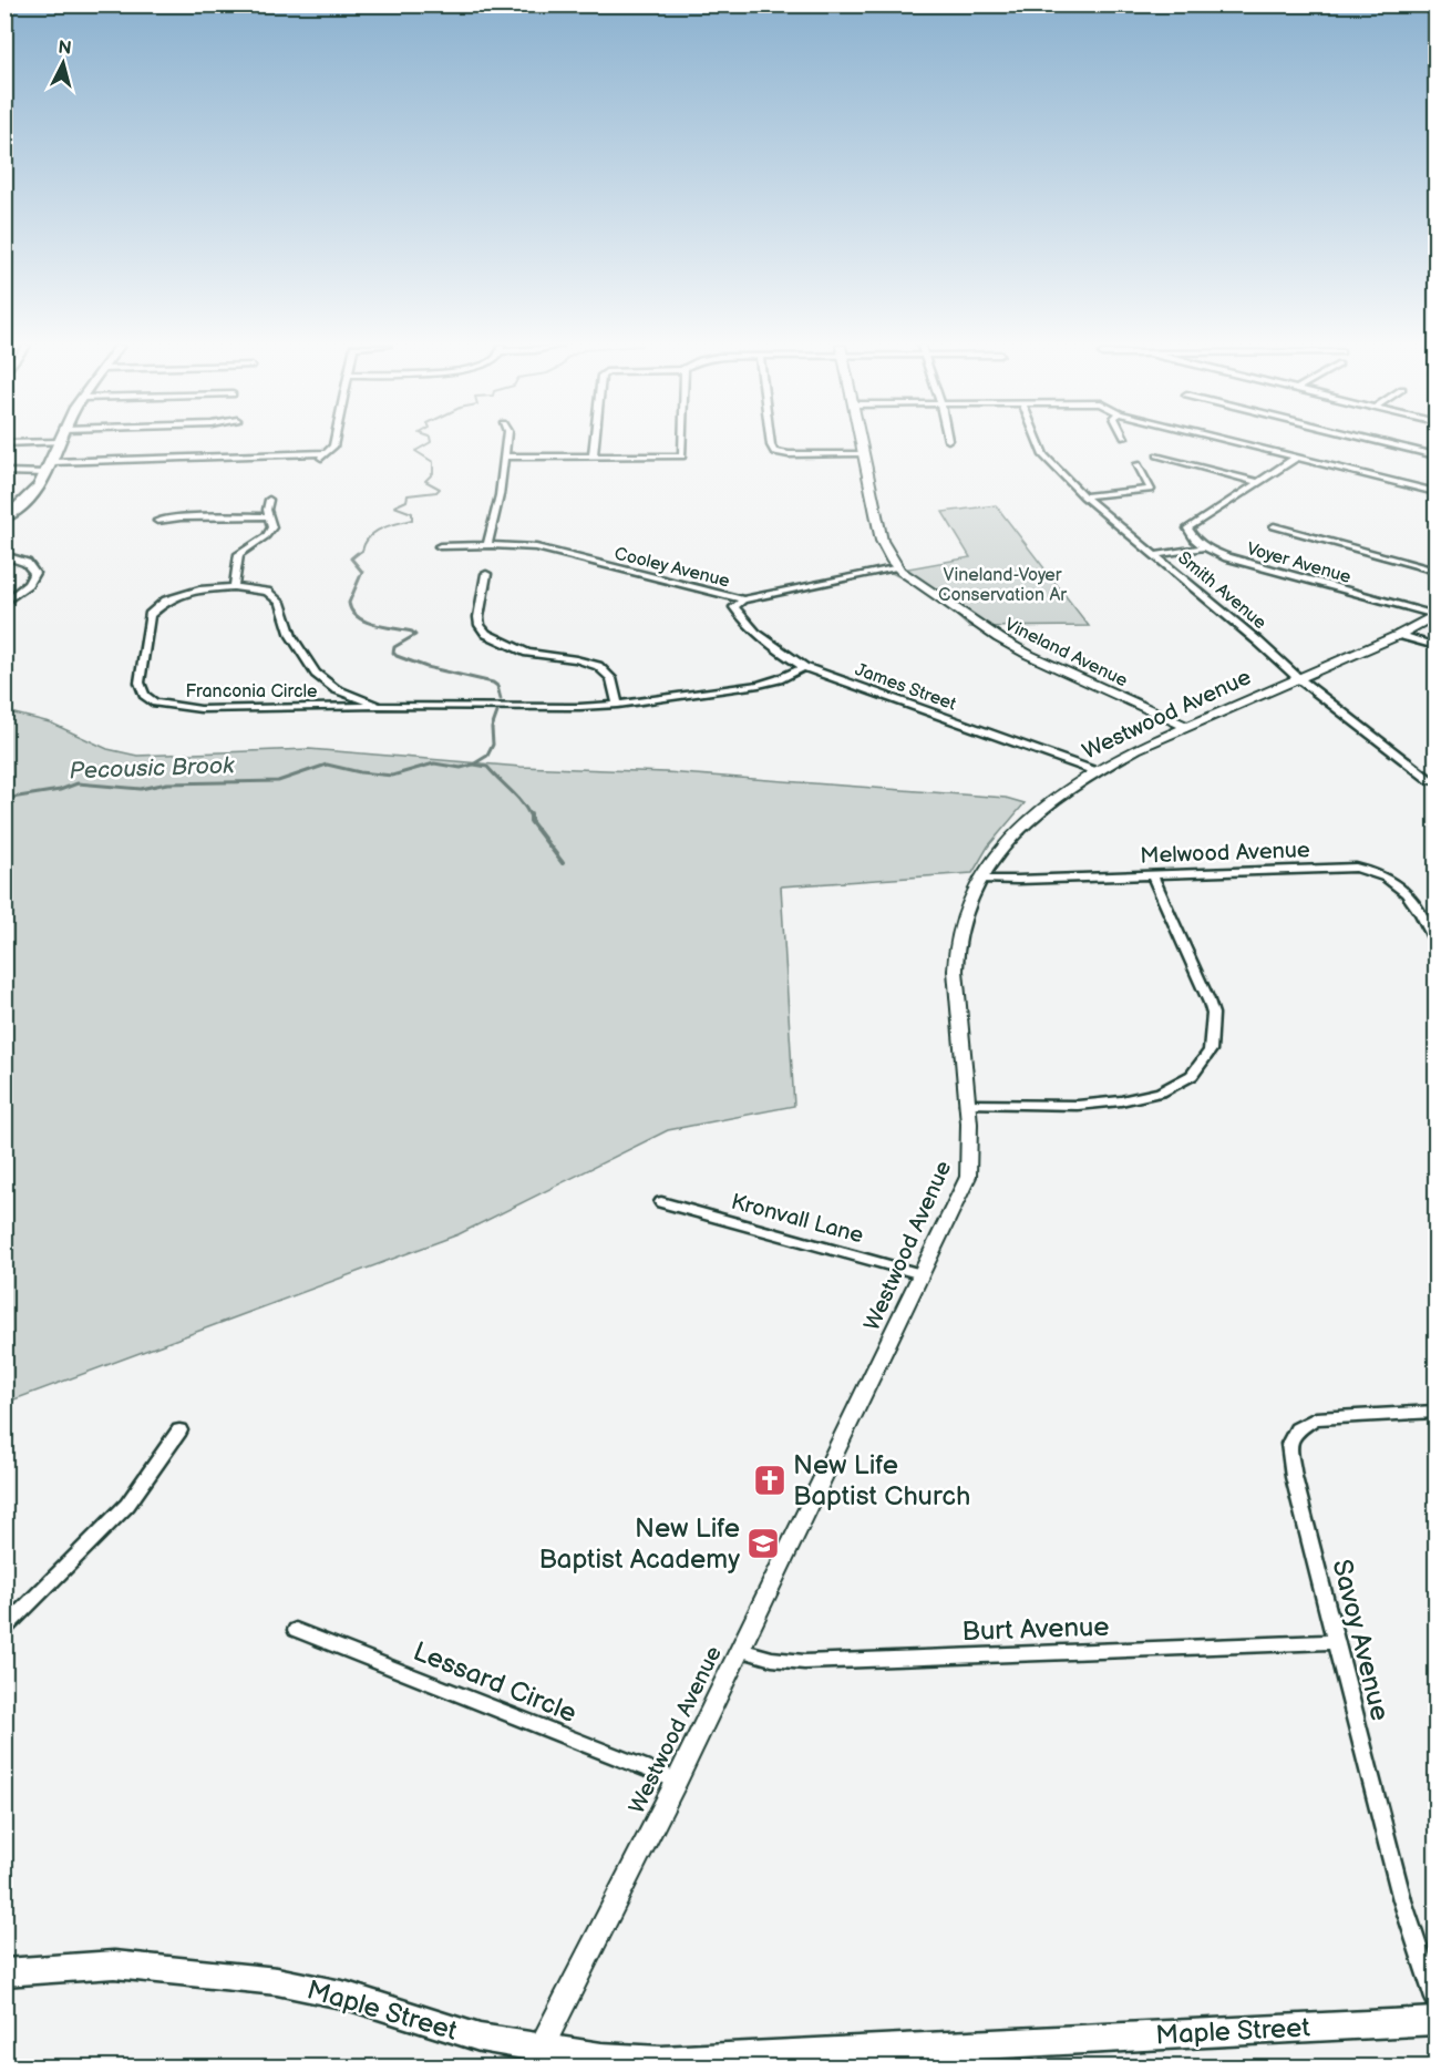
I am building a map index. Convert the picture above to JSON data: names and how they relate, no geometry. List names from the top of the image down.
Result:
{
  "streets": {
    "main road": ["Maple Street"],
    "street": [
      "Voyer Avenue",
      "Cooley Avenue",
      "Smith Avenue",
      "Vineland Avenue",
      "James Street",
      "Franconia Circle",
      "Westwood Avenue",
      "Melwood Avenue",
      "Kronvall Lane",
      "Burt Avenue",
      "Savoy Avenue",
      "Lessard Circle"
    ]
  },
  "crossings": [
    ["Voyer Avenue", "Smith Avenue"],
    ["Voyer Avenue", "Westwood Avenue"],
    ["Cooley Avenue", "Vineland Avenue"],
    ["Cooley Avenue", "James Street"],
    ["Smith Avenue", "Westwood Avenue"],
    ["Vineland Avenue", "Westwood Avenue"],
    ["James Street", "Franconia Circle"],
    ["James Street", "Westwood Avenue"],
    ["Westwood Avenue", "Melwood Avenue"],
    ["Westwood Avenue", "Kronvall Lane"],
    ["Westwood Avenue", "Burt Avenue"],
    ["Westwood Avenue", "Lessard Circle"],
    ["Westwood Avenue", "Maple Street"],
    ["Burt Avenue", "Savoy Avenue"]
  ],
  "water": ["Pecousic Brook"],
  "parks": ["Vineland-Voyer Conservation Ar"],
  "places": {
    "church": ["New Life Baptist Church"],
    "school or university": ["New Life Baptist Academy"]
  },
  "north": "top"
}
